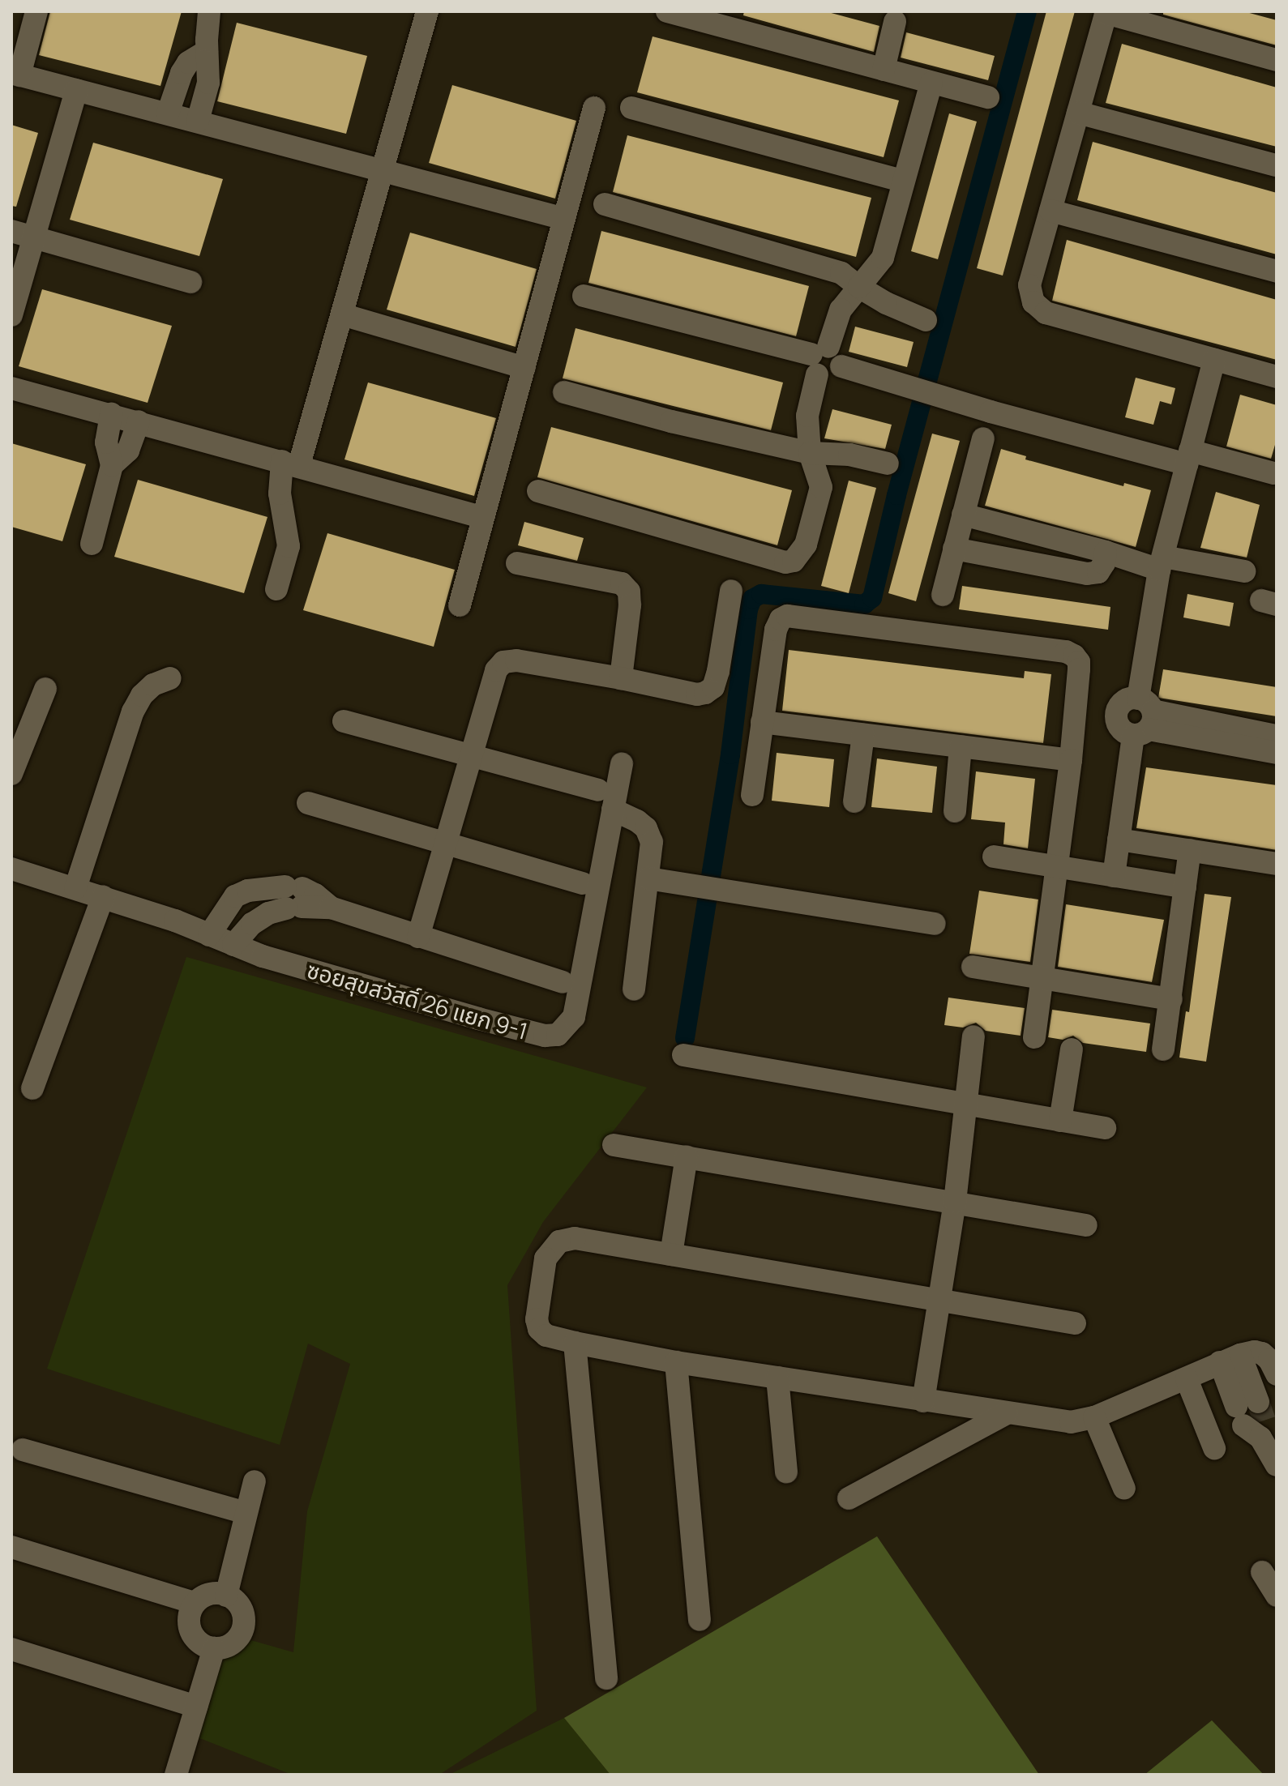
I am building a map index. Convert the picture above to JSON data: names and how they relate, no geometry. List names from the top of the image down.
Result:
{
  "streets": {
    "street": ["ซอยสุขสวัสดิ์ 26 แยก 9-1"]
  }
}
